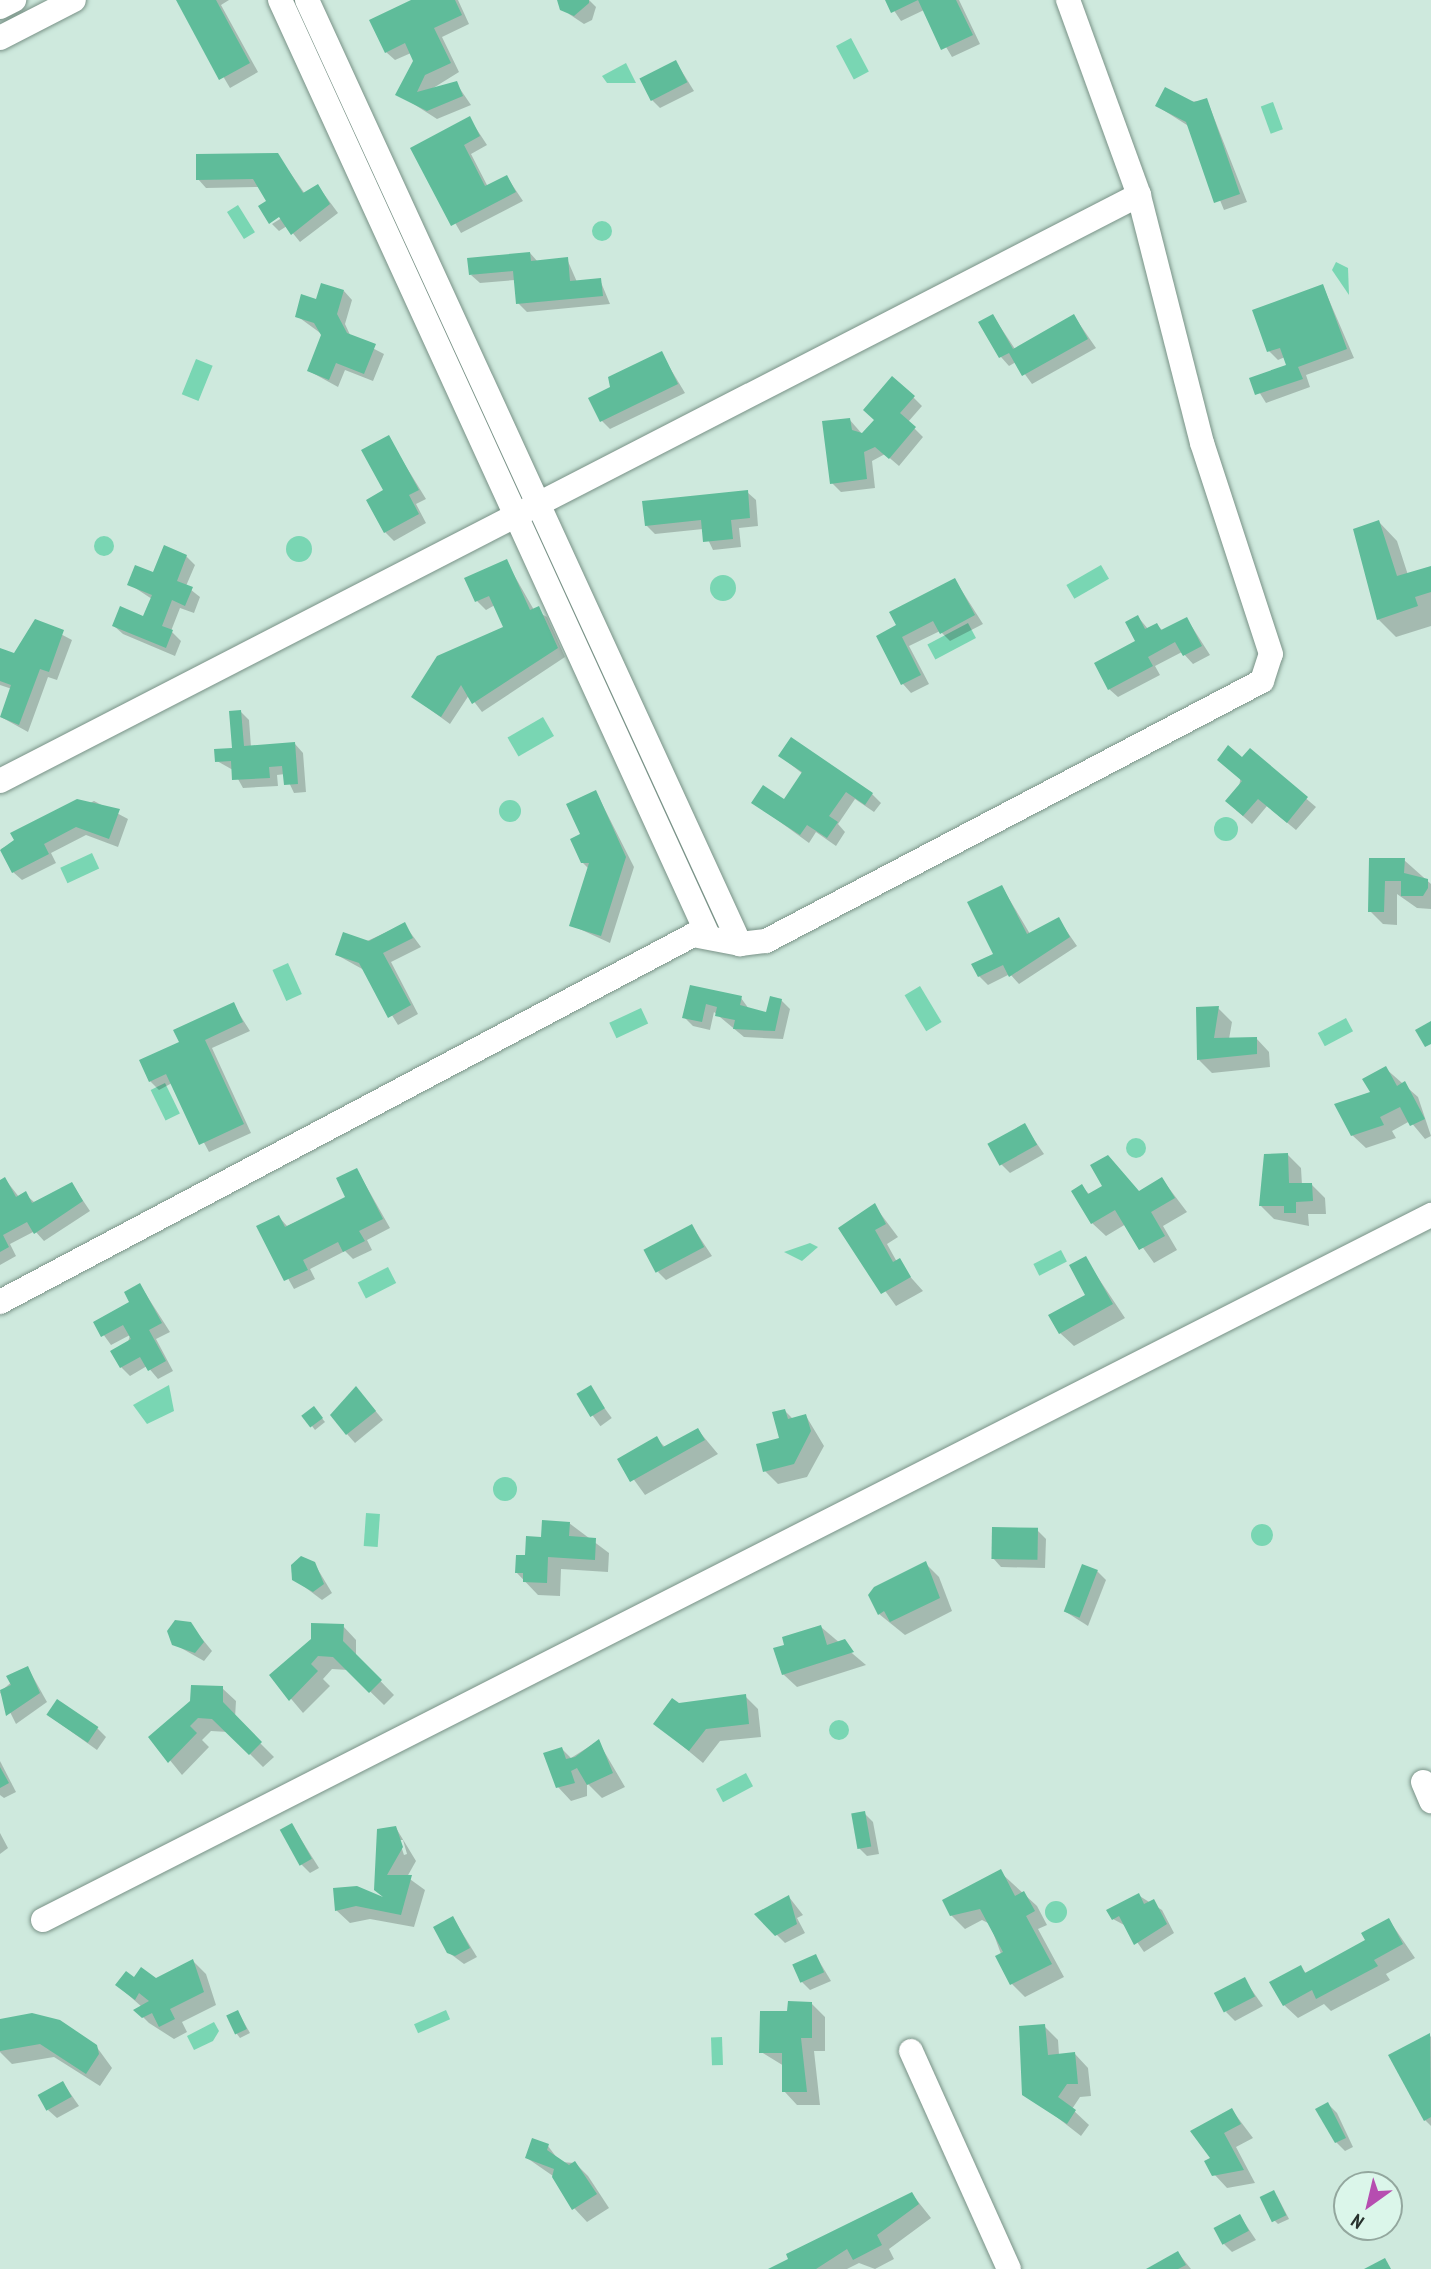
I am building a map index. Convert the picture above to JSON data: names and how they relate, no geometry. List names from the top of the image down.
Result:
{
  "north": "bottom left"
}
